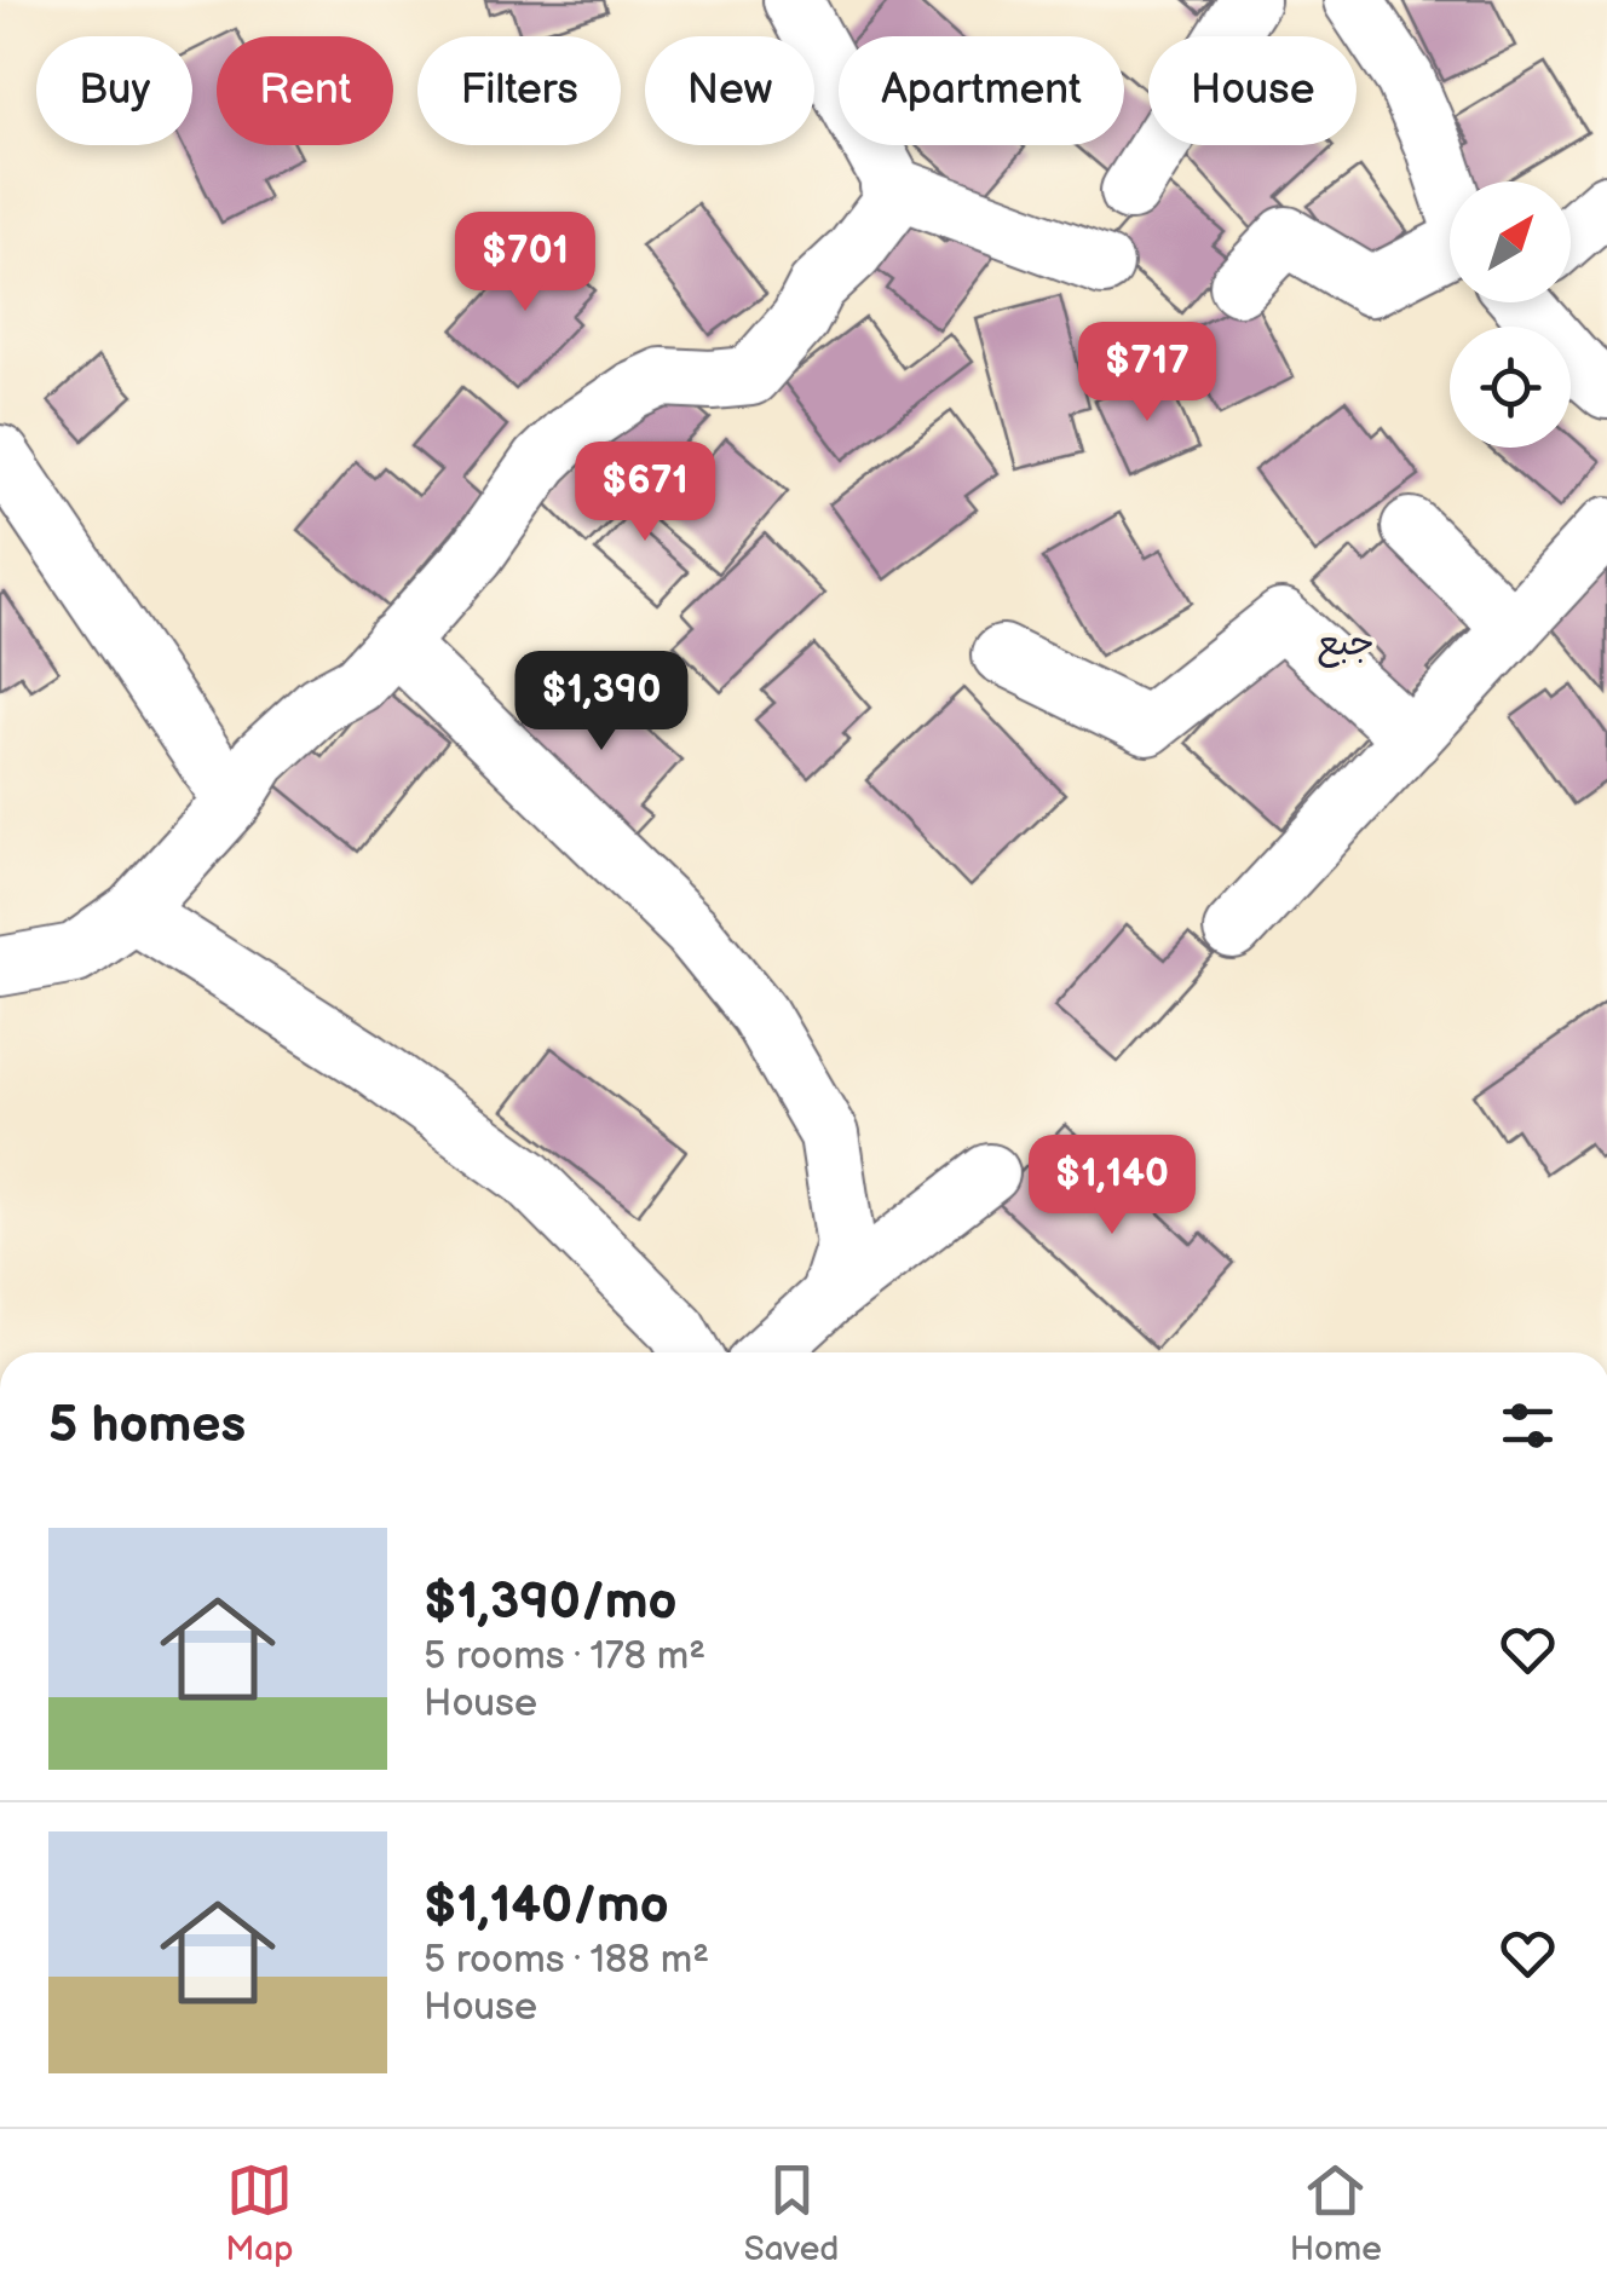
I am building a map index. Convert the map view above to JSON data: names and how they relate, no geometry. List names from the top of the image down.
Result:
{
  "districts": ["جبع"],
  "north": "top right",
  "page": {
    "chip": [
      "Buy",
      "Rent",
      "Filters",
      "New",
      "Apartment",
      "House"
    ],
    "price": [
      "$701",
      "$717",
      "$671",
      "$1,390",
      "$1,140"
    ],
    "heading": "5 homes",
    "list": [
      {
        "name": "$1,390/mo",
        "note": "5 rooms · 178 m² · House"
      },
      {
        "name": "$1,140/mo",
        "note": "5 rooms · 188 m² · House"
      }
    ],
    "tabs": ["Map", "Saved", "Home"]
  }
}
